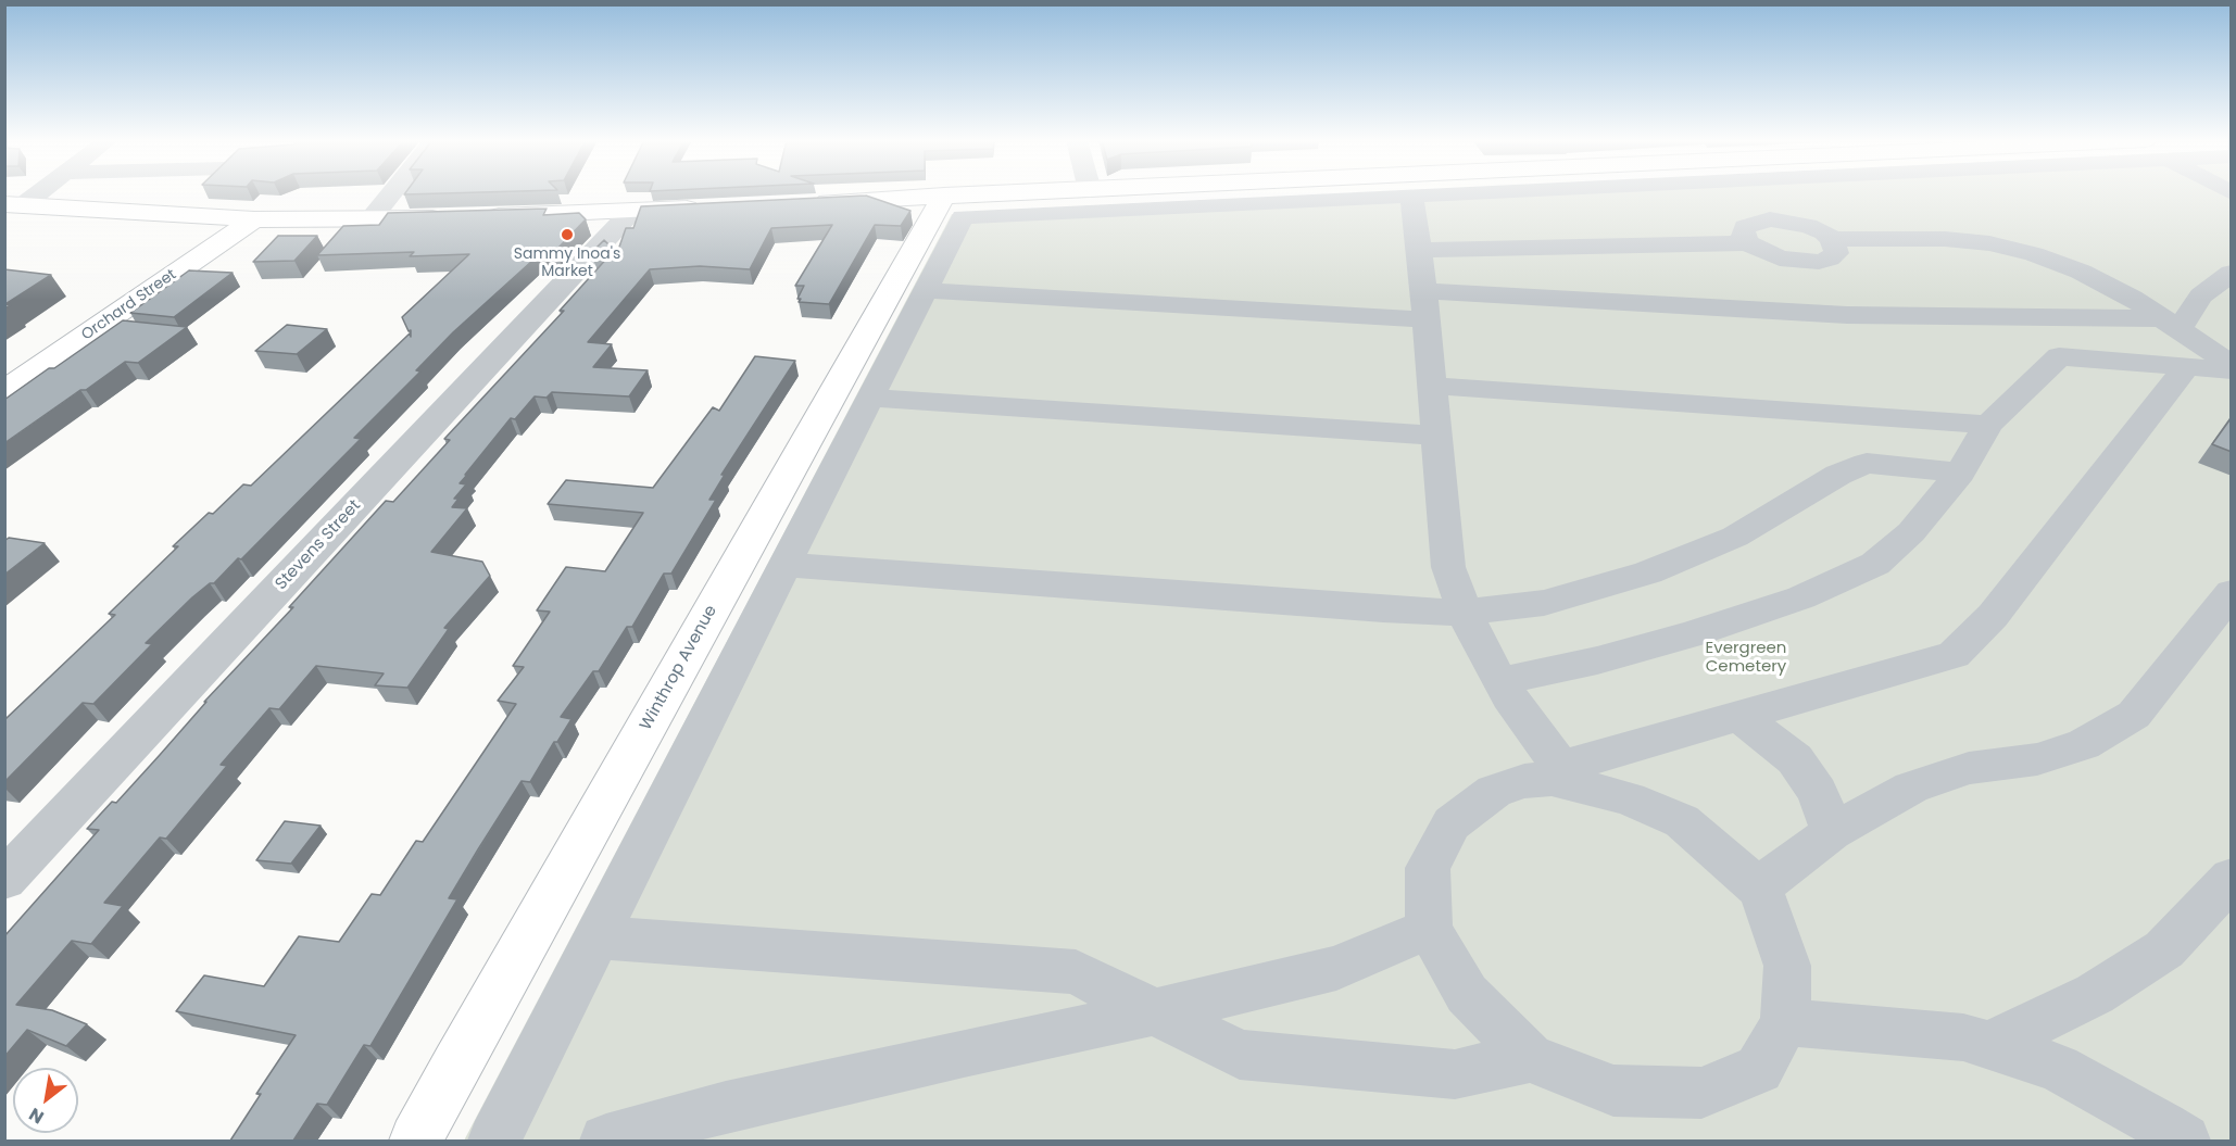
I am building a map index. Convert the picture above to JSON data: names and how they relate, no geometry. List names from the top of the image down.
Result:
{
  "streets": {
    "main road": ["Orchard Street", "Winthrop Avenue"],
    "street": ["Stevens Street"]
  },
  "parks": ["Evergreen Cemetery"],
  "places": ["Sammy Inoa's Market"],
  "north": "bottom left"
}
